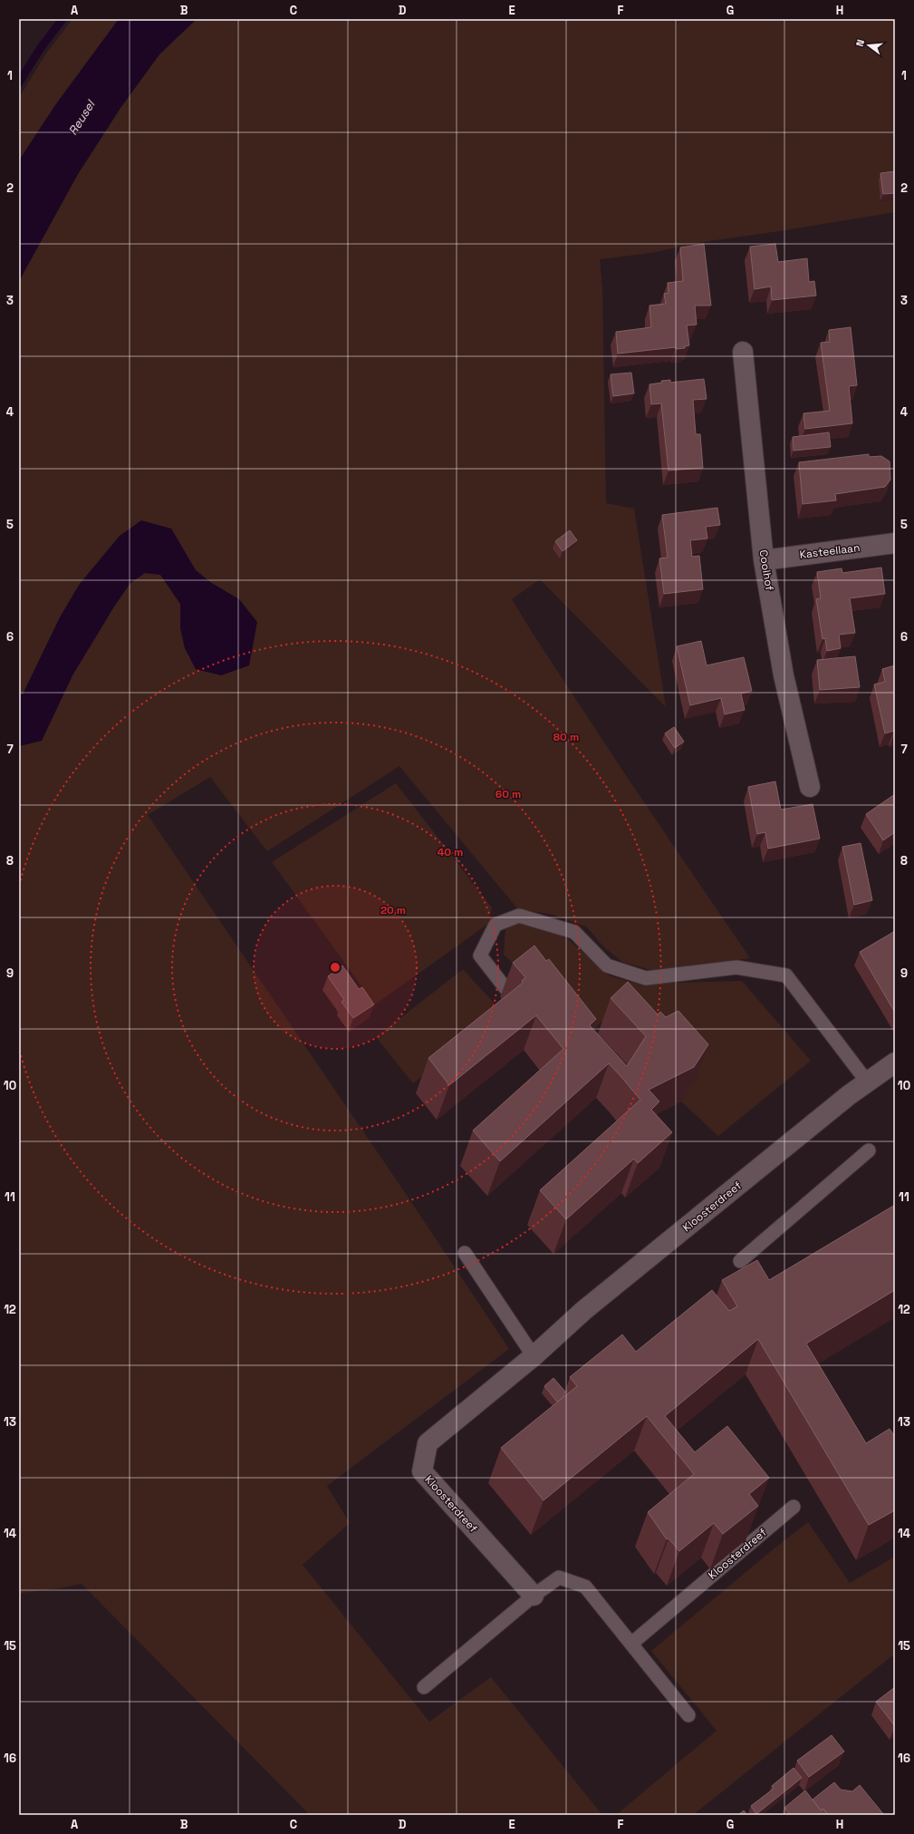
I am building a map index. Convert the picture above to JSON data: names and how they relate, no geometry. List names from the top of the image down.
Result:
{
  "streets": {
    "street": ["Kasteellaan", "Coolhof", "Kloosterdreef"]
  },
  "crossings": [
    ["Kasteellaan", "Coolhof"]
  ],
  "water": ["Reusel"],
  "north": "left",
  "grid": {
    "columns": [
      "A",
      "B",
      "C",
      "D",
      "E",
      "F",
      "G",
      "H"
    ],
    "rows": [
      "1",
      "2",
      "3",
      "4",
      "5",
      "6",
      "7",
      "8",
      "9",
      "10",
      "11",
      "12",
      "13",
      "14",
      "15",
      "16"
    ]
  },
  "rings": [
    "80 m",
    "60 m",
    "40 m",
    "20 m"
  ]
}
